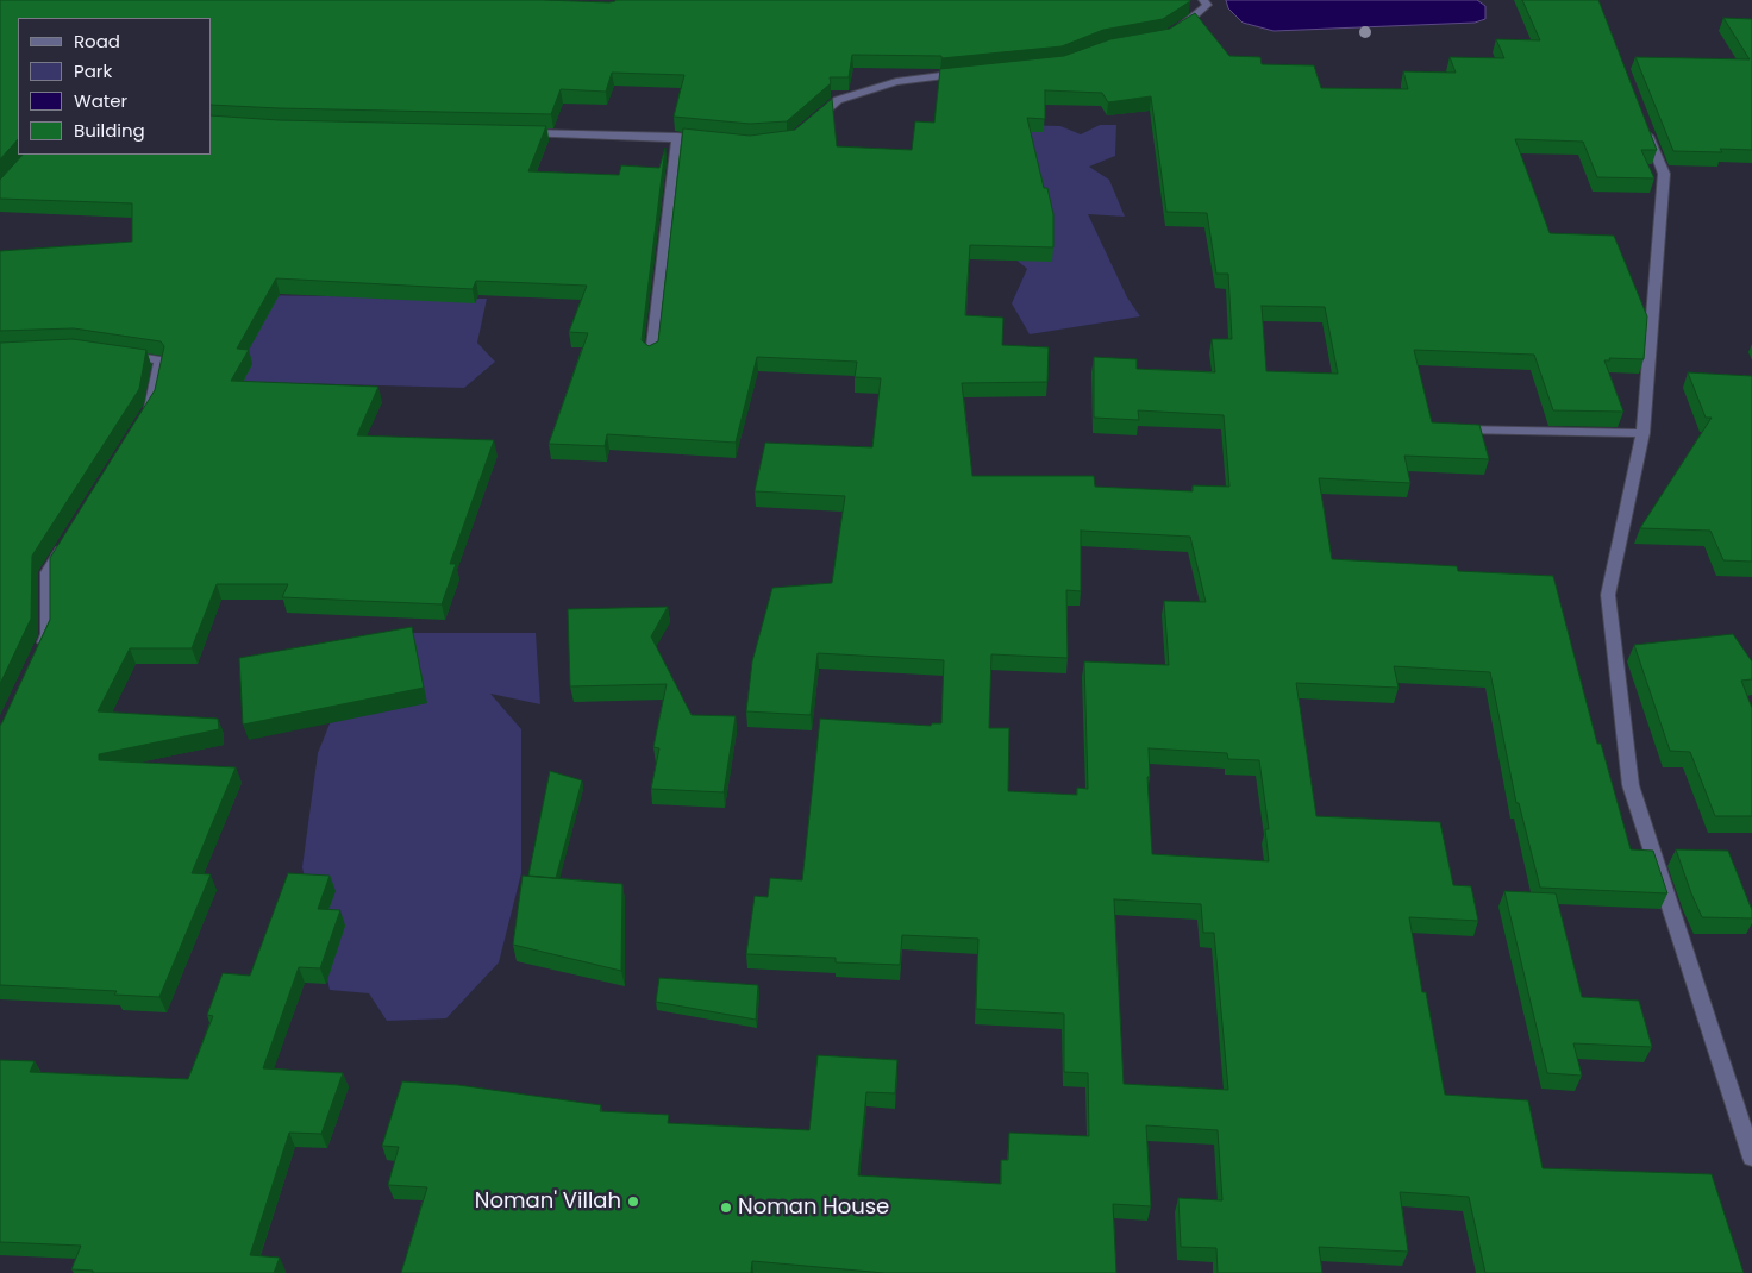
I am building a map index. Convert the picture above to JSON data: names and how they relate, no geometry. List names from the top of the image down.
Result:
{
  "places": ["Noman' Villah", "Noman House"],
  "legend": [
    "Road",
    "Park",
    "Water",
    "Building"
  ]
}
